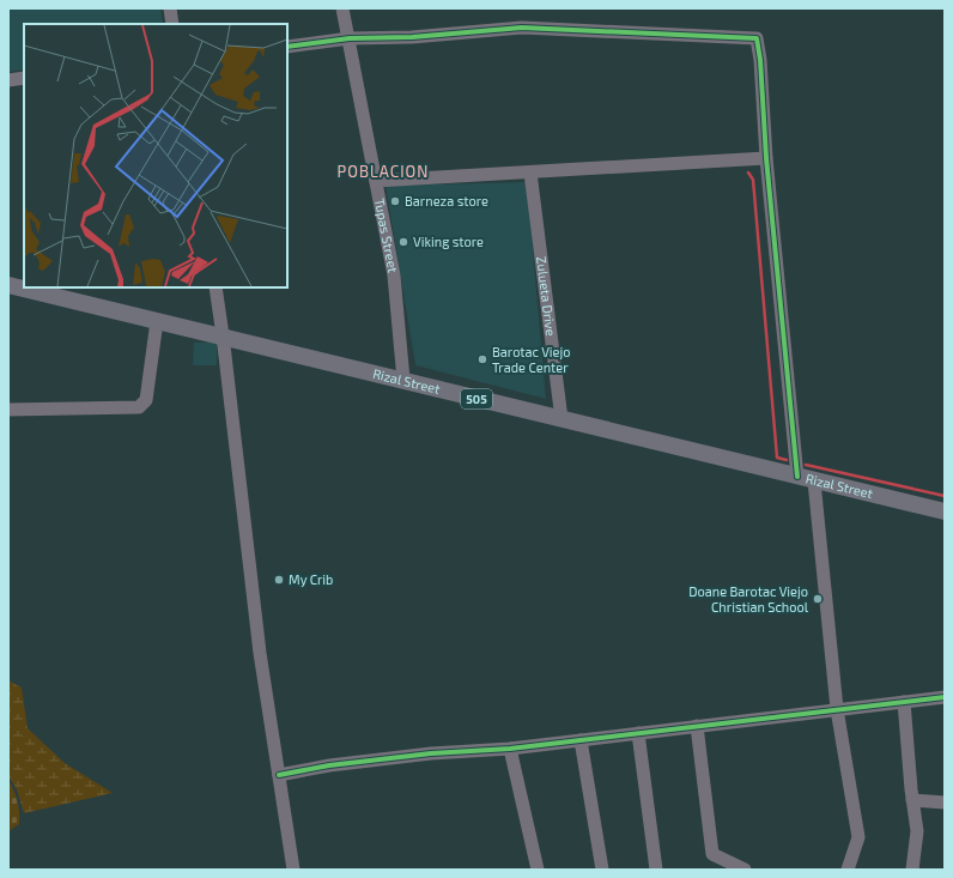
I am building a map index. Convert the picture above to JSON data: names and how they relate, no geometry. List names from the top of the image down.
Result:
{
  "streets": {
    "main road": ["Rizal Street", "505"],
    "street": ["Tupas Street", "Zulueta Drive"]
  },
  "crossings": [
    ["Tupas Street", "Rizal Street"],
    ["Zulueta Drive", "Rizal Street"]
  ],
  "districts": ["POBLACION"],
  "places": [
    "Barneza store",
    "Viking store",
    "Barotac Viejo Trade Center",
    "My Crib",
    "Doane Barotac Viejo Christian School"
  ]
}
